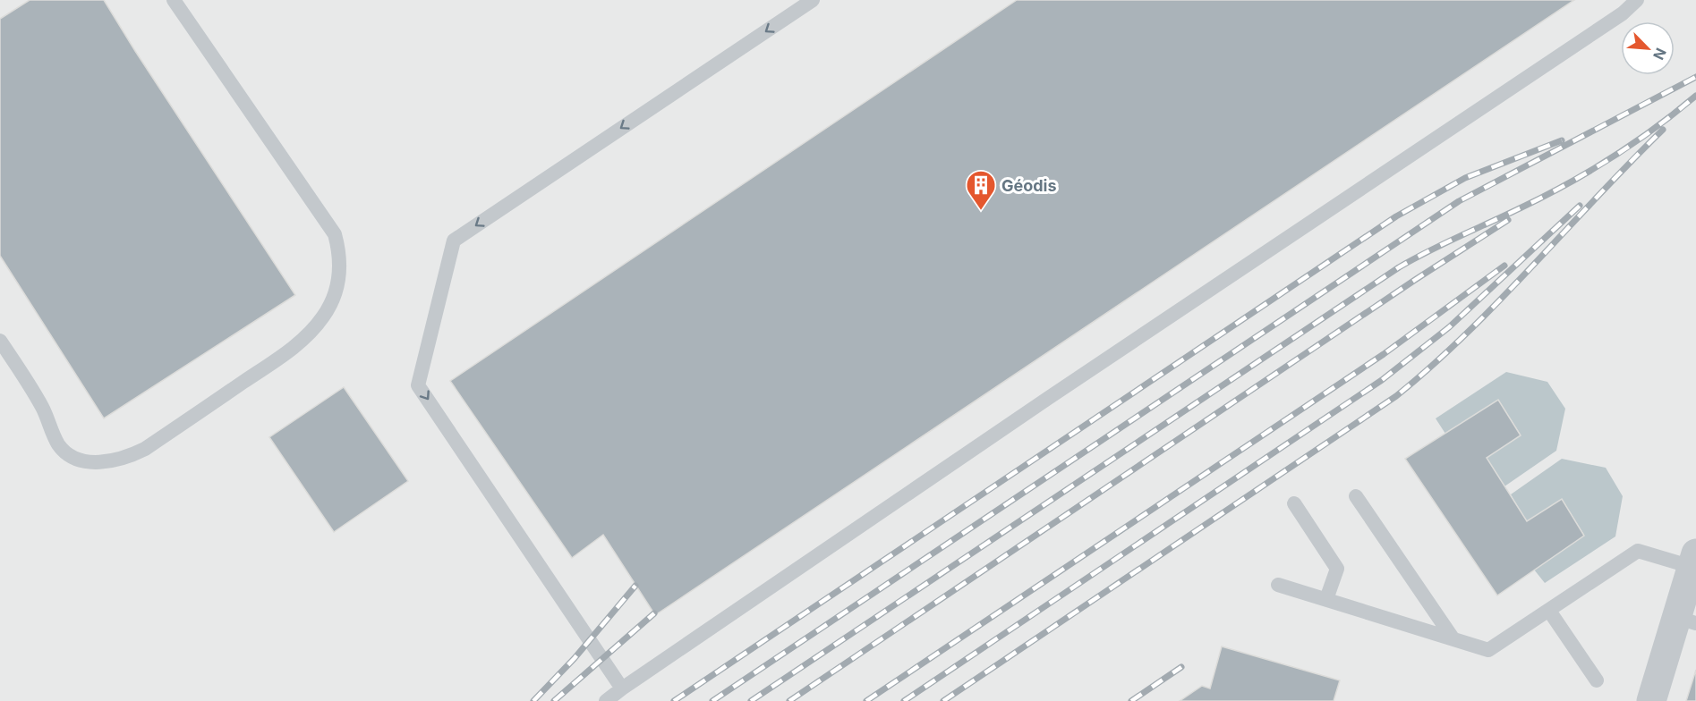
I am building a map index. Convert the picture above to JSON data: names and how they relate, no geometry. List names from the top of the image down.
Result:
{
  "places": {
    "building": ["Géodis"]
  },
  "north": "bottom right"
}
